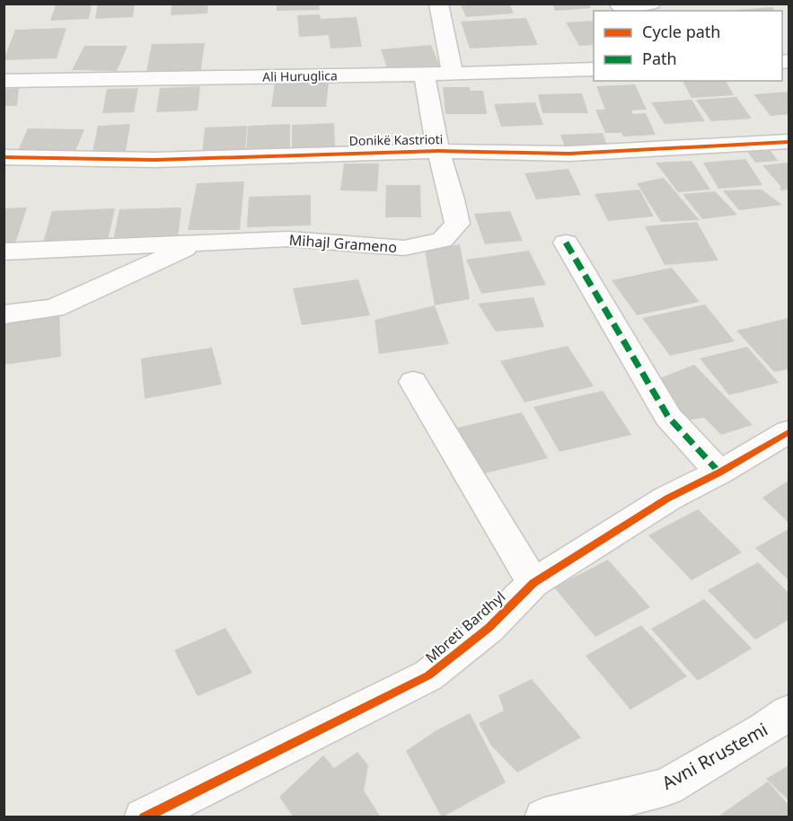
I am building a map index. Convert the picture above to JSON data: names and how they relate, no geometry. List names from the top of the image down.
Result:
{
  "streets": {
    "street": [
      "Ali Huruglica",
      "Donikë Kastrioti",
      "Mihajl Grameno",
      "Mbreti Bardhyl",
      "Avni Rrustemi"
    ]
  },
  "crossings": [
    ["Ali Huruglica", "Mihajl Grameno"],
    ["Donikë Kastrioti", "Mihajl Grameno"]
  ],
  "legend": ["Cycle path", "Path"]
}
